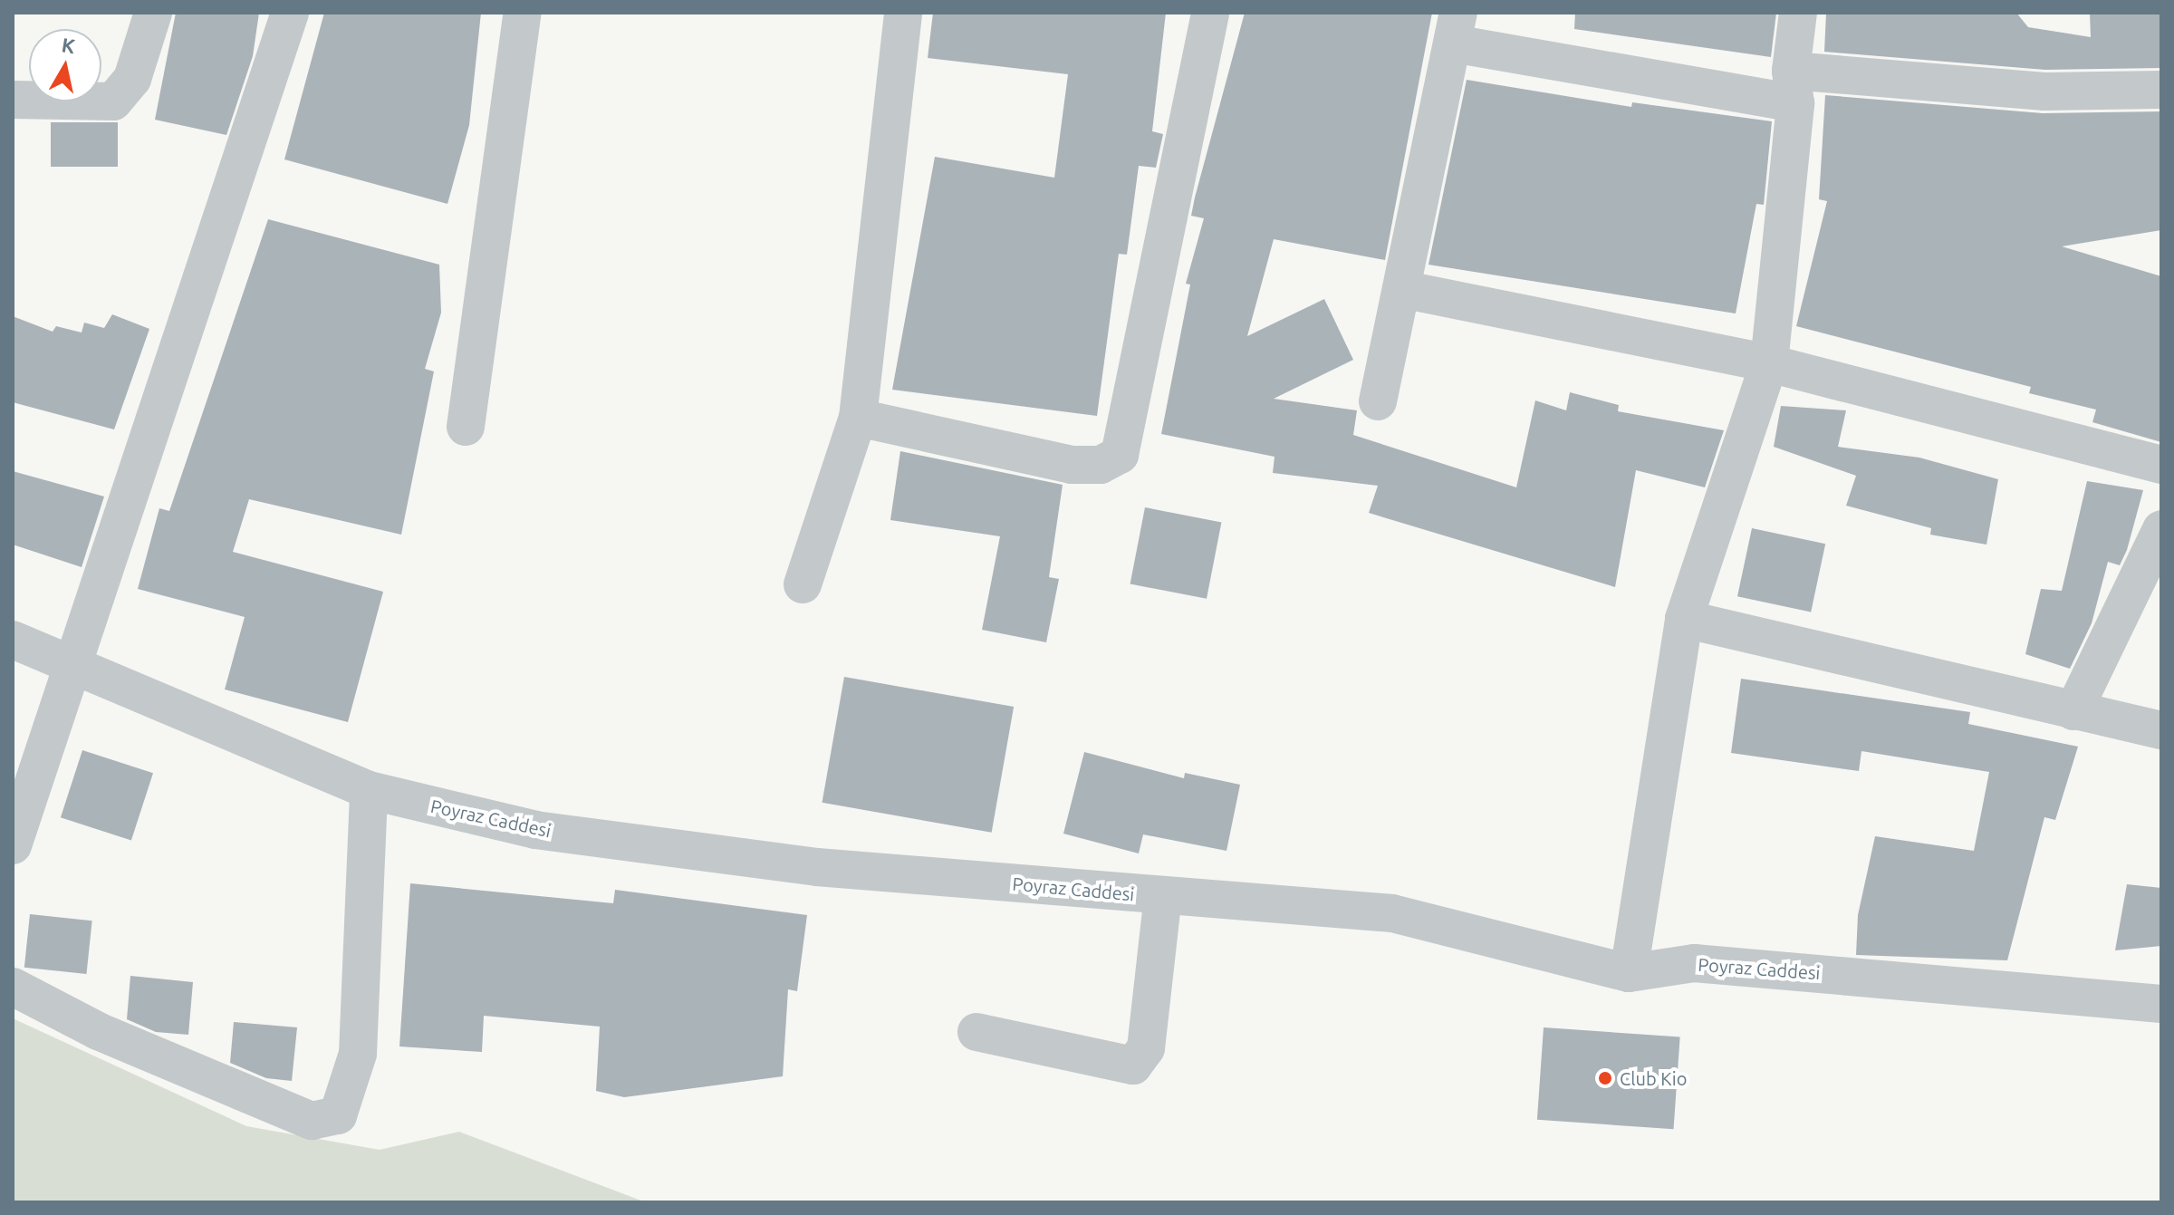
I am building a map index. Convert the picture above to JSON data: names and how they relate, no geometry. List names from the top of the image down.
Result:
{
  "streets": {
    "street": ["Poyraz Caddesi"]
  },
  "places": ["Club Kio"],
  "north": "top"
}
